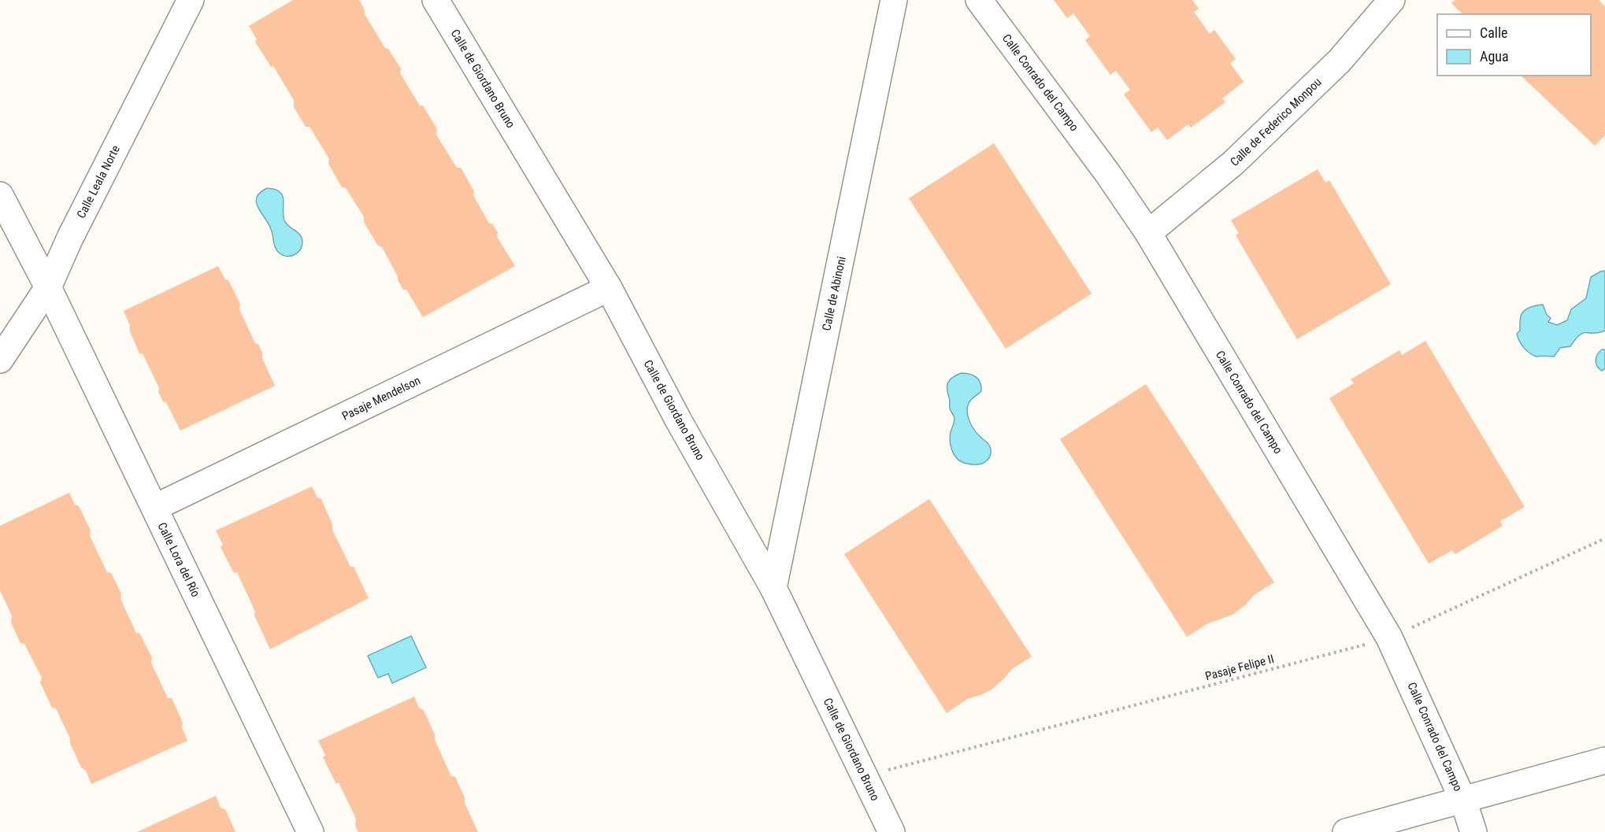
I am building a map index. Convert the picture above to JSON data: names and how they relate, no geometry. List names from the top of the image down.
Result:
{
  "streets": {
    "street": [
      "Calle de Giordano Bruno",
      "Calle Conrado del Campo",
      "Calle de Federico Monpou",
      "Calle Leala Norte",
      "Calle de Abinoni",
      "Pasaje Mendelson",
      "Calle Lora del Río"
    ],
    "path": ["Pasaje Felipe II"]
  },
  "crossings": [
    ["Calle de Giordano Bruno", "Calle de Abinoni"],
    ["Calle de Giordano Bruno", "Pasaje Mendelson"],
    ["Calle de Giordano Bruno", "Pasaje Felipe II"],
    ["Calle Conrado del Campo", "Calle de Federico Monpou"],
    ["Calle Conrado del Campo", "Pasaje Felipe II"],
    ["Calle Leala Norte", "Calle Lora del Río"],
    ["Pasaje Mendelson", "Calle Lora del Río"]
  ],
  "legend": ["Calle", "Agua"]
}
